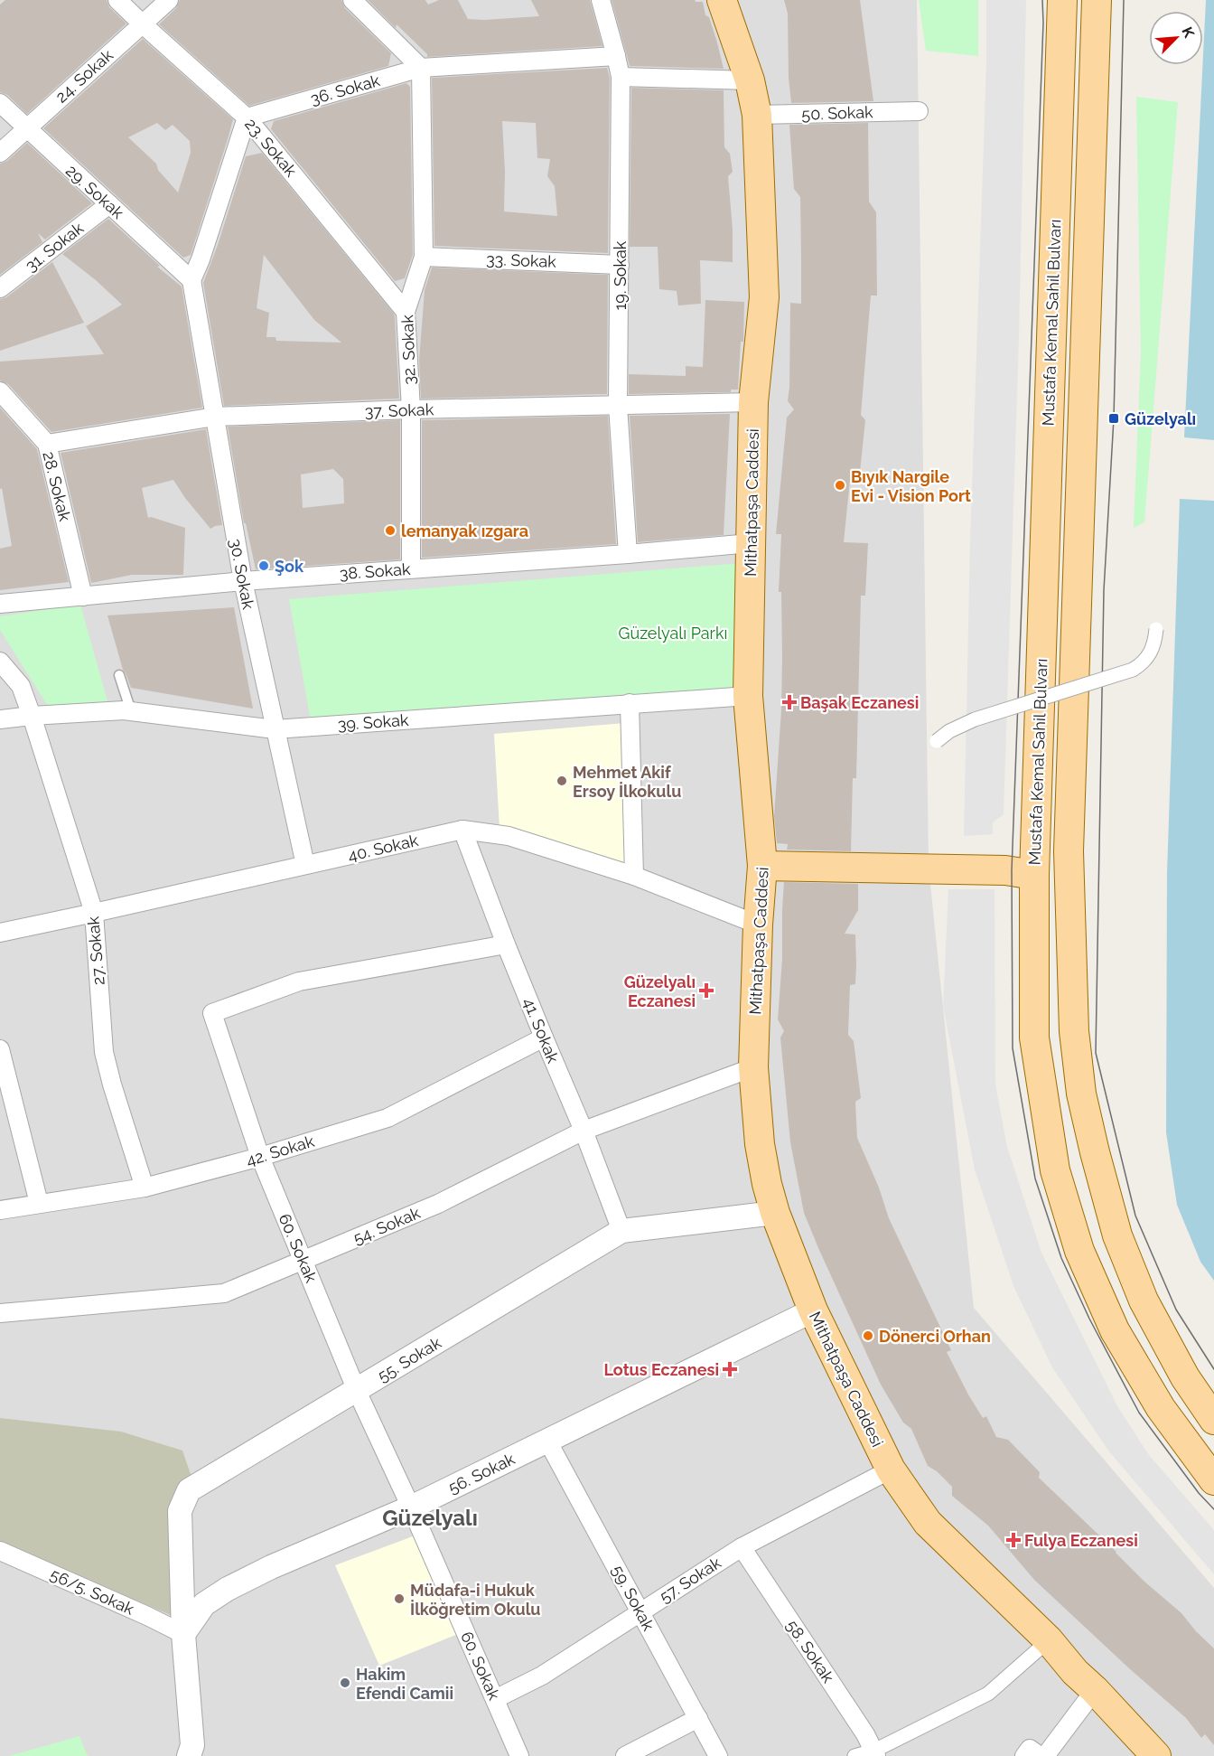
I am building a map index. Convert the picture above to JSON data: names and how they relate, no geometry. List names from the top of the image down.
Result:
{
  "streets": {
    "main road": ["Mustafa Kemal Sahil Bulvarı", "Mithatpaşa Caddesi"],
    "street": [
      "24. Sokak",
      "36. Sokak",
      "50. Sokak",
      "23. Sokak",
      "29. Sokak",
      "31. Sokak",
      "33. Sokak",
      "19. Sokak",
      "32. Sokak",
      "37. Sokak",
      "28. Sokak",
      "38. Sokak",
      "30. Sokak",
      "39. Sokak",
      "40. Sokak",
      "27. Sokak",
      "41. Sokak",
      "42. Sokak",
      "54. Sokak",
      "60. Sokak",
      "55. Sokak",
      "56. Sokak",
      "57. Sokak",
      "56/5. Sokak",
      "59. Sokak",
      "58. Sokak"
    ]
  },
  "crossings": [
    ["24. Sokak", "23. Sokak"],
    ["24. Sokak", "29. Sokak"],
    ["36. Sokak", "23. Sokak"],
    ["36. Sokak", "19. Sokak"],
    ["36. Sokak", "32. Sokak"],
    ["50. Sokak", "Mithatpaşa Caddesi"],
    ["23. Sokak", "32. Sokak"],
    ["29. Sokak", "31. Sokak"],
    ["29. Sokak", "30. Sokak"],
    ["33. Sokak", "19. Sokak"],
    ["33. Sokak", "32. Sokak"],
    ["19. Sokak", "37. Sokak"],
    ["19. Sokak", "38. Sokak"],
    ["32. Sokak", "37. Sokak"],
    ["32. Sokak", "38. Sokak"],
    ["37. Sokak", "28. Sokak"],
    ["37. Sokak", "Mithatpaşa Caddesi"],
    ["37. Sokak", "30. Sokak"],
    ["28. Sokak", "38. Sokak"],
    ["Mithatpaşa Caddesi", "38. Sokak"],
    ["Mithatpaşa Caddesi", "39. Sokak"],
    ["Mithatpaşa Caddesi", "40. Sokak"],
    ["Mithatpaşa Caddesi", "54. Sokak"],
    ["Mithatpaşa Caddesi", "55. Sokak"],
    ["Mithatpaşa Caddesi", "56. Sokak"],
    ["Mithatpaşa Caddesi", "57. Sokak"],
    ["38. Sokak", "30. Sokak"],
    ["30. Sokak", "39. Sokak"],
    ["30. Sokak", "40. Sokak"],
    ["39. Sokak", "27. Sokak"],
    ["40. Sokak", "27. Sokak"],
    ["40. Sokak", "41. Sokak"],
    ["27. Sokak", "42. Sokak"],
    ["41. Sokak", "42. Sokak"],
    ["41. Sokak", "54. Sokak"],
    ["41. Sokak", "60. Sokak"],
    ["41. Sokak", "55. Sokak"],
    ["42. Sokak", "60. Sokak"],
    ["54. Sokak", "60. Sokak"],
    ["60. Sokak", "55. Sokak"],
    ["60. Sokak", "56. Sokak"],
    ["60. Sokak", "57. Sokak"],
    ["55. Sokak", "56. Sokak"],
    ["55. Sokak", "56/5. Sokak"],
    ["56. Sokak", "56/5. Sokak"],
    ["56. Sokak", "59. Sokak"],
    ["57. Sokak", "59. Sokak"],
    ["57. Sokak", "58. Sokak"]
  ],
  "districts": ["Güzelyalı"],
  "parks": ["Güzelyalı Parkı"],
  "places": {
    "transit": ["Güzelyalı"],
    "other": [
      "Bıyık Nargile Evi - Vision Port",
      "lemanyak ızgara",
      "Şok",
      "Mehmet Akif Ersoy İlkokulu",
      "Dönerci Orhan",
      "Müdafa-i Hukuk İlköğretim Okulu",
      "Hakim Efendi Camii"
    ],
    "health": [
      "Başak Eczanesi",
      "Güzelyalı Eczanesi",
      "Lotus Eczanesi",
      "Fulya Eczanesi"
    ]
  },
  "north": "top right"
}
